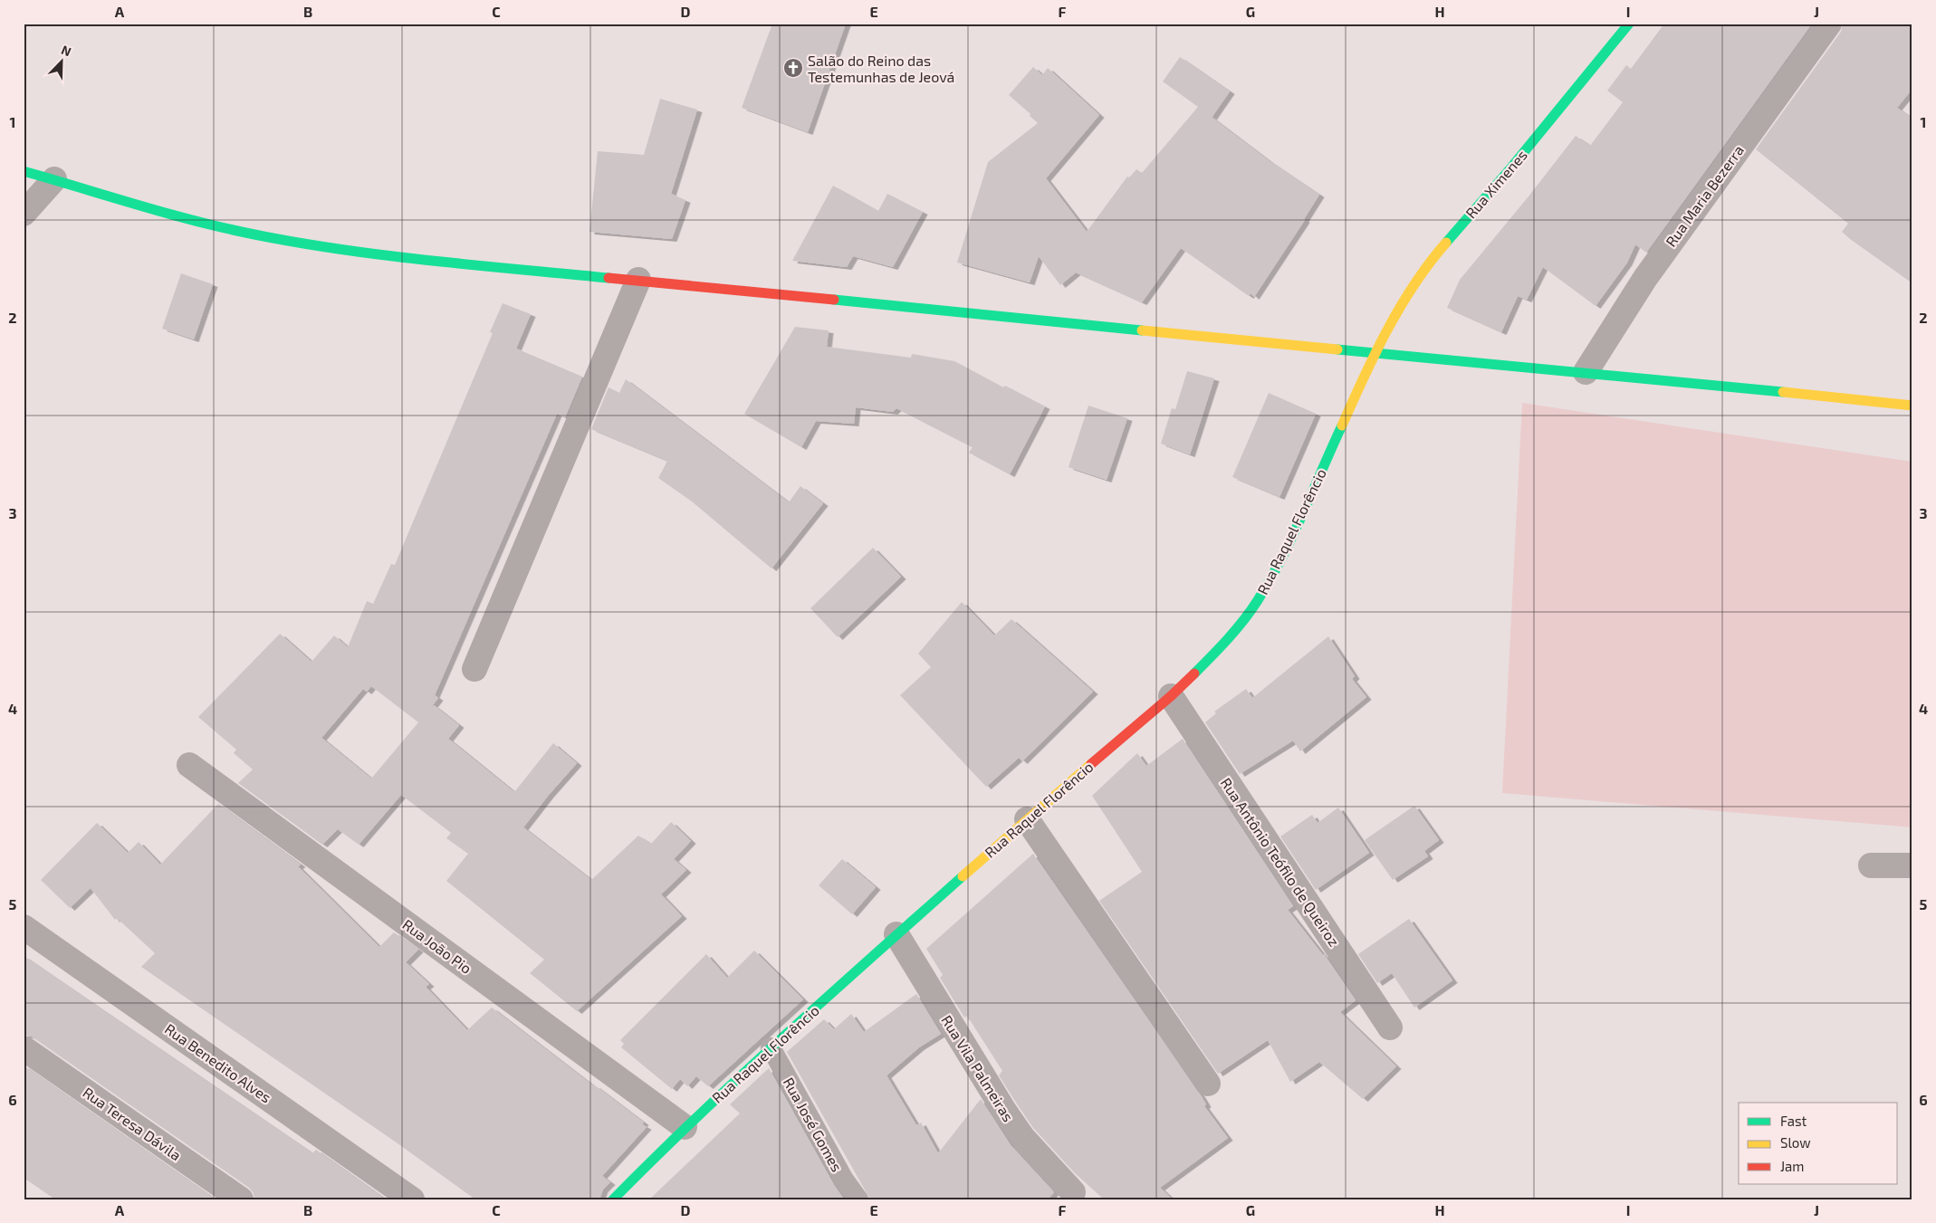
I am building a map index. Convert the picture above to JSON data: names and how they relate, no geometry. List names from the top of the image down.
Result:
{
  "streets": {
    "main road": ["Rua Ximenes", "Rua Raquel Florêncio"],
    "street": [
      "Rua Maria Bezerra",
      "Rua Antônio Teófilo de Queiroz",
      "Rua João Pio",
      "Rua Benedito Alves",
      "Rua Vila Palmeiras",
      "Rua Teresa Dávila"
    ],
    "lane": ["Rua José Gomes"]
  },
  "crossings": [
    ["Rua Ximenes", "Rua Raquel Florêncio"],
    ["Rua Raquel Florêncio", "Rua Antônio Teófilo de Queiroz"],
    ["Rua Raquel Florêncio", "Rua João Pio"],
    ["Rua Raquel Florêncio", "Rua Vila Palmeiras"],
    ["Rua Raquel Florêncio", "Rua José Gomes"]
  ],
  "places": {
    "church": ["Salão do Reino das Testemunhas de Jeová"]
  },
  "legend": ["Fast", "Slow", "Jam"],
  "north": "top right",
  "grid": {
    "columns": [
      "A",
      "B",
      "C",
      "D",
      "E",
      "F",
      "G",
      "H",
      "I",
      "J"
    ],
    "rows": [
      "1",
      "2",
      "3",
      "4",
      "5",
      "6"
    ]
  }
}
